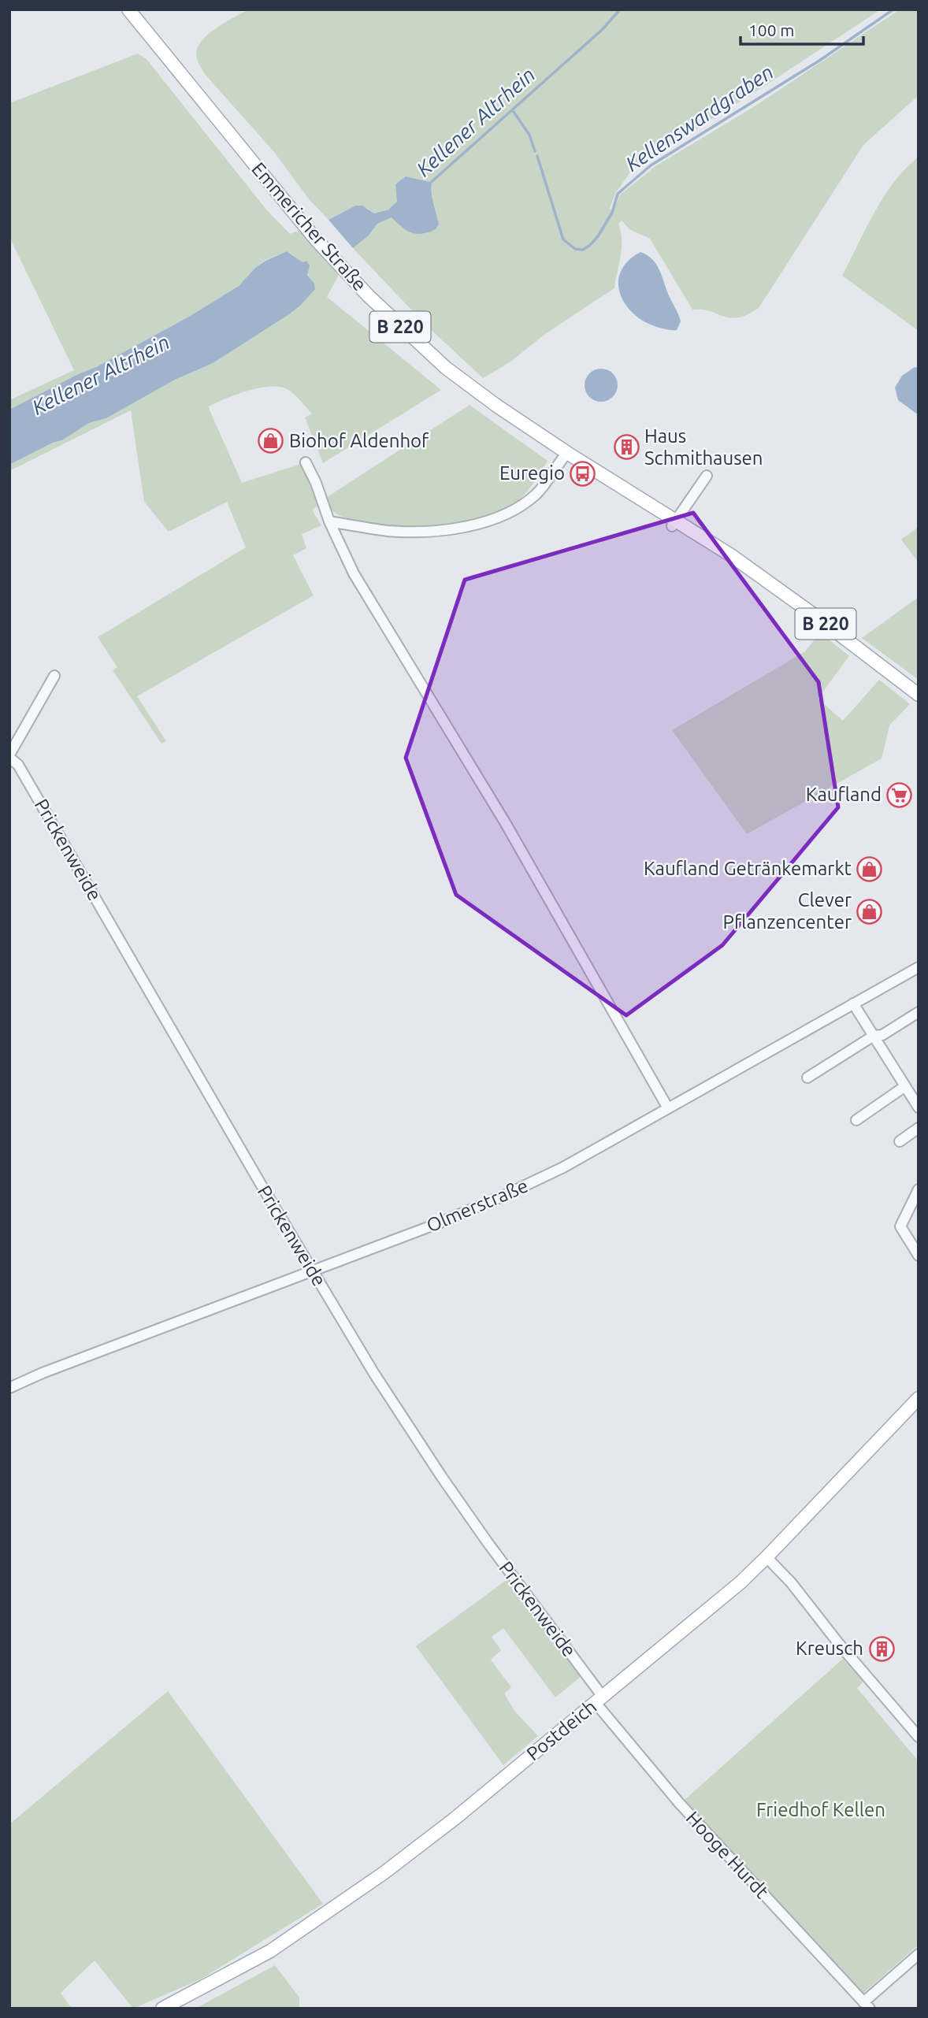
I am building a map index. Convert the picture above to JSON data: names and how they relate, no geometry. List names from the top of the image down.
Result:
{
  "streets": {
    "main road": ["Emmericher Straße", "B 220", "Postdeich"],
    "street": ["Prickenweide", "Olmerstraße", "Hooge Hurdt"]
  },
  "crossings": [
    ["Emmericher Straße", "B 220"],
    ["Prickenweide", "Olmerstraße"],
    ["Prickenweide", "Postdeich"],
    ["Prickenweide", "Hooge Hurdt"],
    ["Postdeich", "Hooge Hurdt"]
  ],
  "water": ["Kellenswardgraben", "Kellener Altrhein"],
  "parks": ["Friedhof Kellen"],
  "places": {
    "shop": ["Biohof Aldenhof", "Kaufland Getränkemarkt", "Clever Pflanzencenter"],
    "building": ["Haus Schmithausen", "Kreusch"],
    "bus stop": ["Euregio"],
    "supermarket": ["Kaufland"]
  },
  "scale_bar": "100 m"
}
